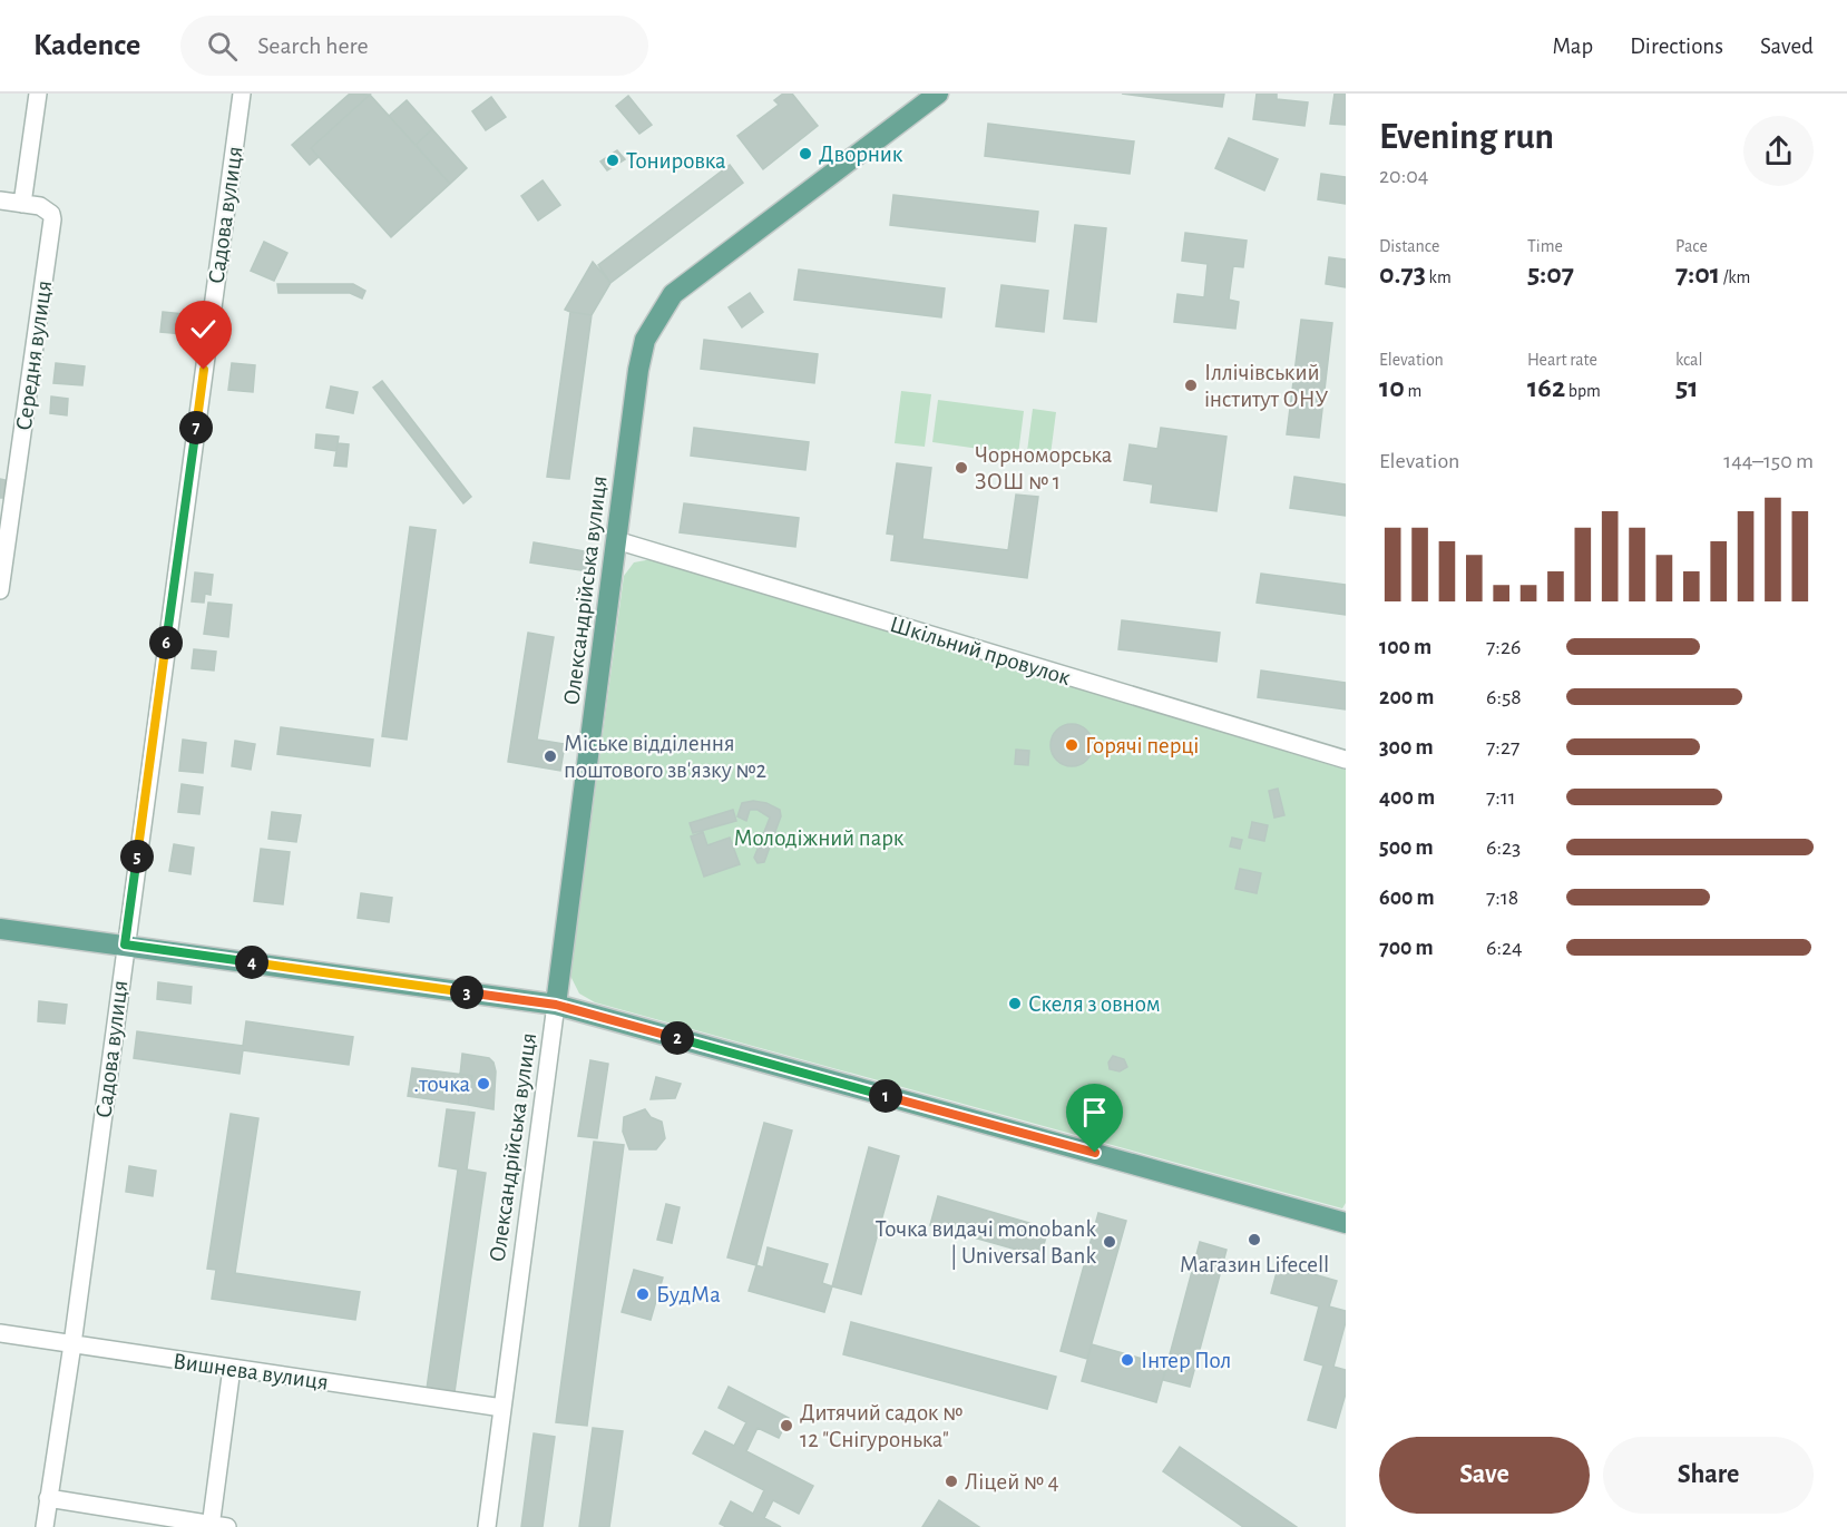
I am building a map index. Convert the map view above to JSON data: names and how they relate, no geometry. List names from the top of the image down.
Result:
{
  "streets": {
    "main road": ["Олександрійська вулиця"],
    "street": [
      "Садова вулиця",
      "Середня вулиця",
      "Шкільний провулок",
      "Вишнева вулиця"
    ]
  },
  "crossings": [
    ["Садова вулиця", "Вишнева вулиця"],
    ["Олександрійська вулиця", "Шкільний провулок"],
    ["Олександрійська вулиця", "Вишнева вулиця"]
  ],
  "parks": ["Молодіжний парк"],
  "places": [
    "Дворник",
    "Тонировка",
    "Іллічівський інститут ОНУ",
    "Чорноморська ЗОШ № 1",
    "Горячі перці",
    "Міське відділення поштового зв'язку №2",
    "Скеля з овном",
    ".точка",
    "Магазин Lifecell",
    "Точка видачі monobank | Universal Bank",
    "БудМа",
    "Інтер Пол",
    "Дитячий садок № 12 \"Снігуронька\"",
    "Ліцей № 4"
  ],
  "page": {
    "header": "Kadence",
    "search": "Search here",
    "nav": ["Map", "Directions", "Saved"],
    "heading": ["Evening run", "20:04"],
    "stats": [
      ["Distance", "0.73 km"],
      ["Time", "5:07"],
      ["Pace", "7:01 /km"],
      ["Elevation", "10 m"],
      ["Heart rate", "162 bpm"],
      ["kcal", "51"]
    ],
    "pins": [
      "7",
      "6",
      "5",
      "4",
      "3",
      "2",
      "1"
    ],
    "chart": ["Elevation", "144–150 m"],
    "list": [
      {
        "name": "100 m",
        "note": "7:26"
      },
      {
        "name": "200 m",
        "note": "6:58"
      },
      {
        "name": "300 m",
        "note": "7:27"
      },
      {
        "name": "400 m",
        "note": "7:11"
      },
      {
        "name": "500 m",
        "note": "6:23"
      },
      {
        "name": "600 m",
        "note": "7:18"
      },
      {
        "name": "700 m",
        "note": "6:24"
      }
    ],
    "buttons": ["Save", "Share"]
  }
}
